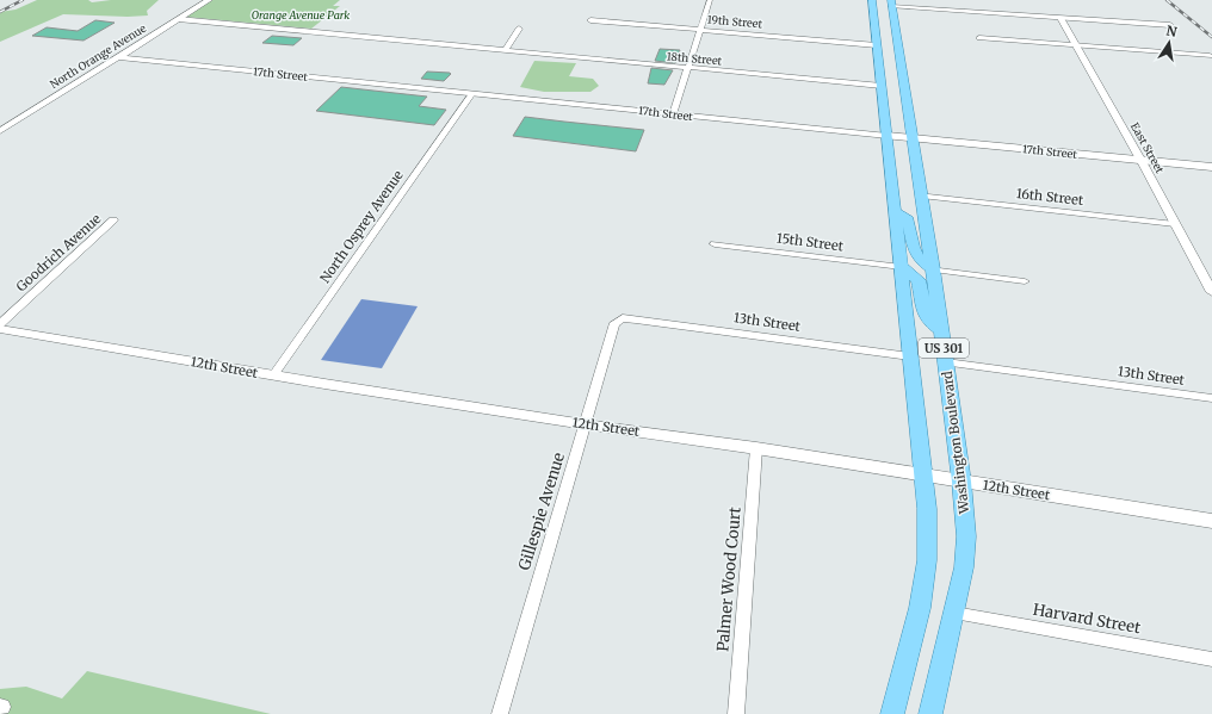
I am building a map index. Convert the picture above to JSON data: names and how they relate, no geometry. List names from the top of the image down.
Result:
{
  "streets": {
    "main road": ["17th Street", "US 301", "Washington Boulevard"],
    "street": [
      "19th Street",
      "North Orange Avenue",
      "18th Street",
      "East Street",
      "16th Street",
      "North Osprey Avenue",
      "15th Street",
      "Goodrich Avenue",
      "13th Street",
      "12th Street",
      "Gillespie Avenue",
      "Palmer Wood Court",
      "Harvard Street"
    ]
  },
  "crossings": [
    ["19th Street", "US 301"],
    ["North Orange Avenue", "18th Street"],
    ["North Orange Avenue", "17th Street"],
    ["18th Street", "US 301"],
    ["17th Street", "East Street"],
    ["17th Street", "North Osprey Avenue"],
    ["17th Street", "US 301"],
    ["17th Street", "Washington Boulevard"],
    ["East Street", "16th Street"],
    ["16th Street", "Washington Boulevard"],
    ["North Osprey Avenue", "12th Street"],
    ["15th Street", "US 301"],
    ["13th Street", "US 301"],
    ["13th Street", "Washington Boulevard"],
    ["13th Street", "Gillespie Avenue"],
    ["US 301", "12th Street"],
    ["12th Street", "Washington Boulevard"],
    ["12th Street", "Gillespie Avenue"],
    ["12th Street", "Palmer Wood Court"],
    ["Washington Boulevard", "Harvard Street"]
  ],
  "parks": ["Orange Avenue Park"],
  "north": "top"
}
